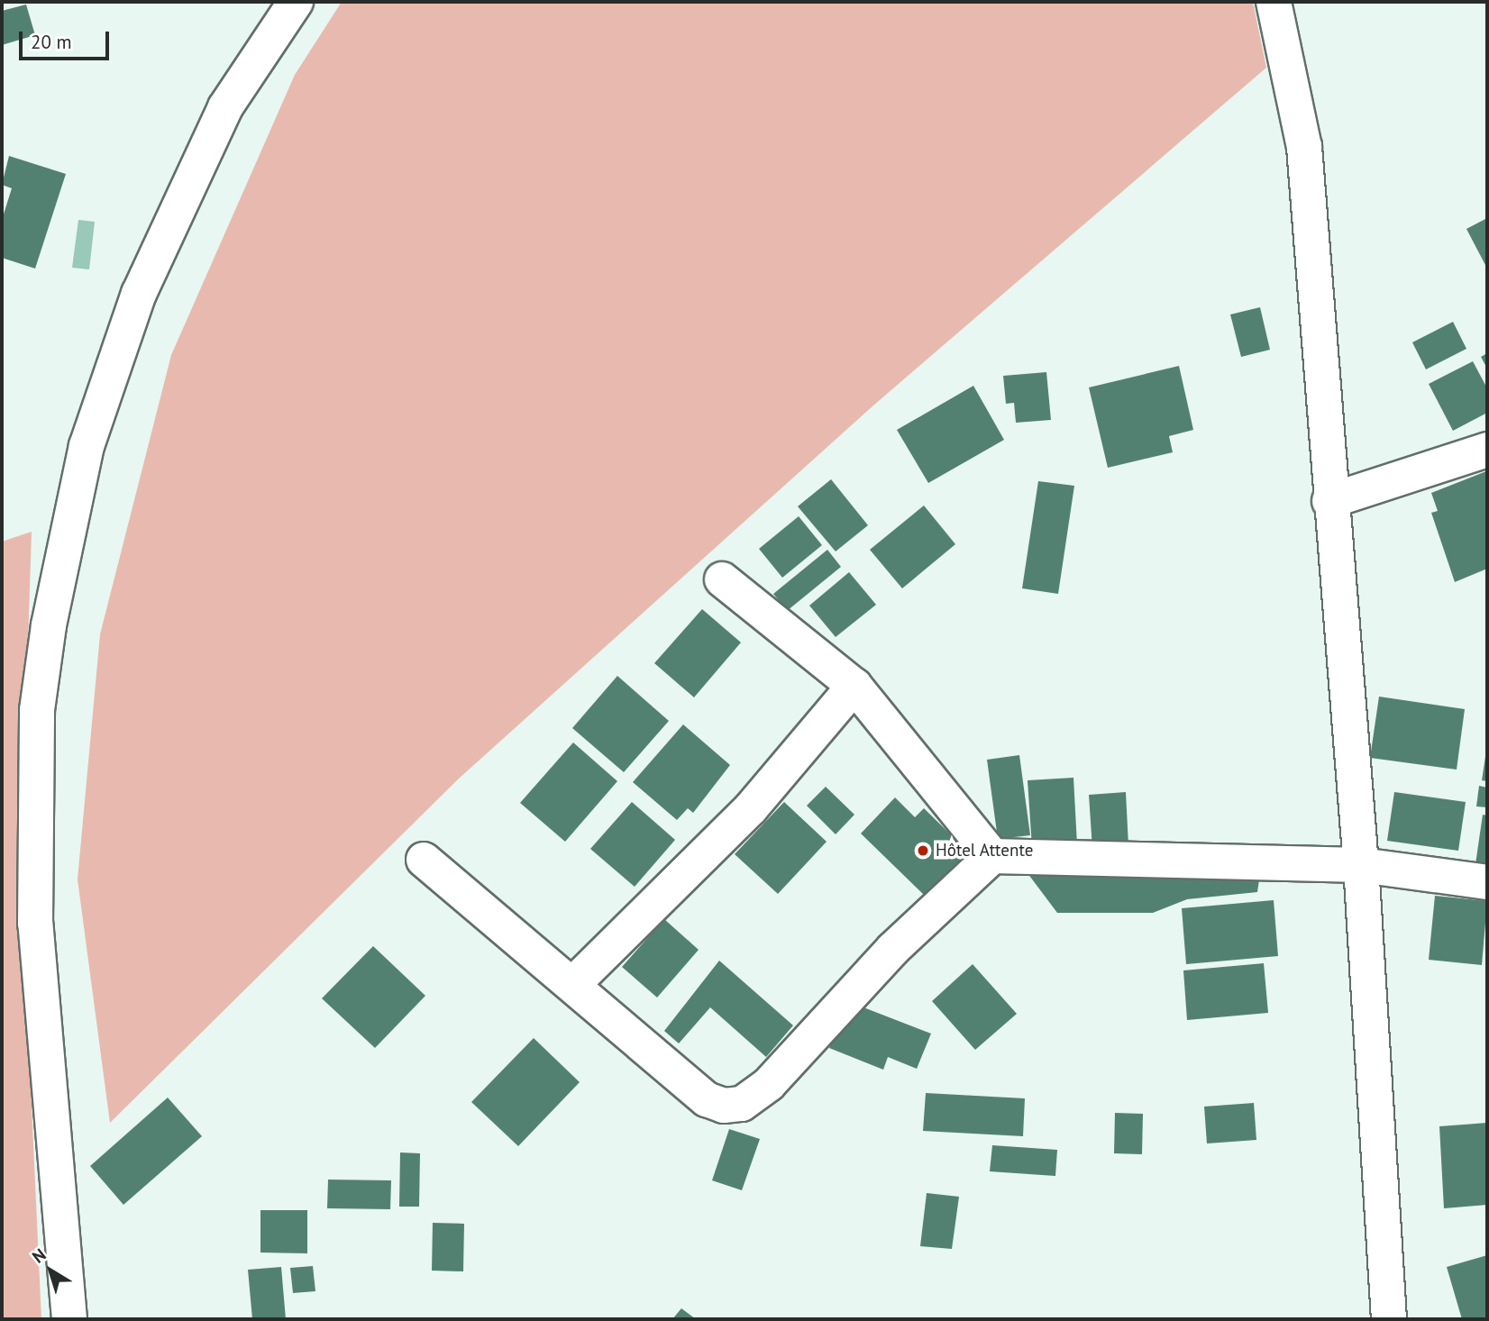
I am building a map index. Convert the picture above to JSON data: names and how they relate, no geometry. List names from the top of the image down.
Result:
{
  "places": ["Hôtel Attente"],
  "scale_bar": "20 m",
  "north": "top left"
}
